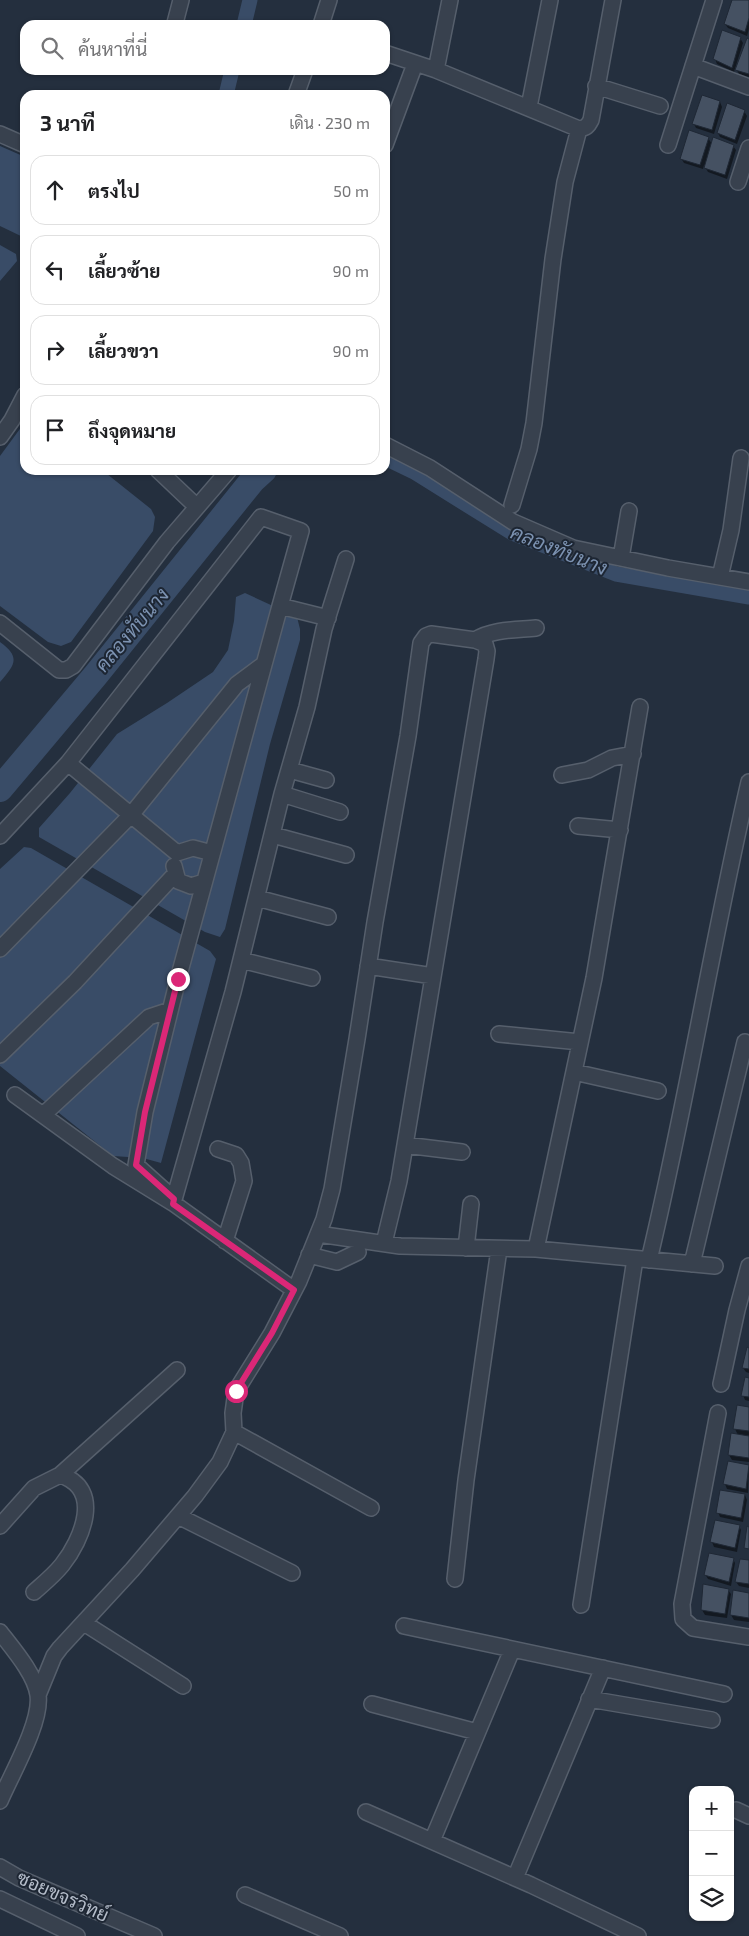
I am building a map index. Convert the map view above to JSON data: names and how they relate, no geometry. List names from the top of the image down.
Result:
{
  "streets": {
    "street": ["ซอยขจรวิทย์"]
  },
  "water": ["คลองทับนาง"],
  "page": {
    "search": "ค้นหาที่นี่",
    "heading": ["3 นาที", "เดิน · 230 m"],
    "list": [
      ["ตรงไป", "50 m"],
      ["เลี้ยวซ้าย", "90 m"],
      ["เลี้ยวขวา", "90 m"],
      "ถึงจุดหมาย"
    ],
    "map_buttons": ["+", "−"]
  }
}
